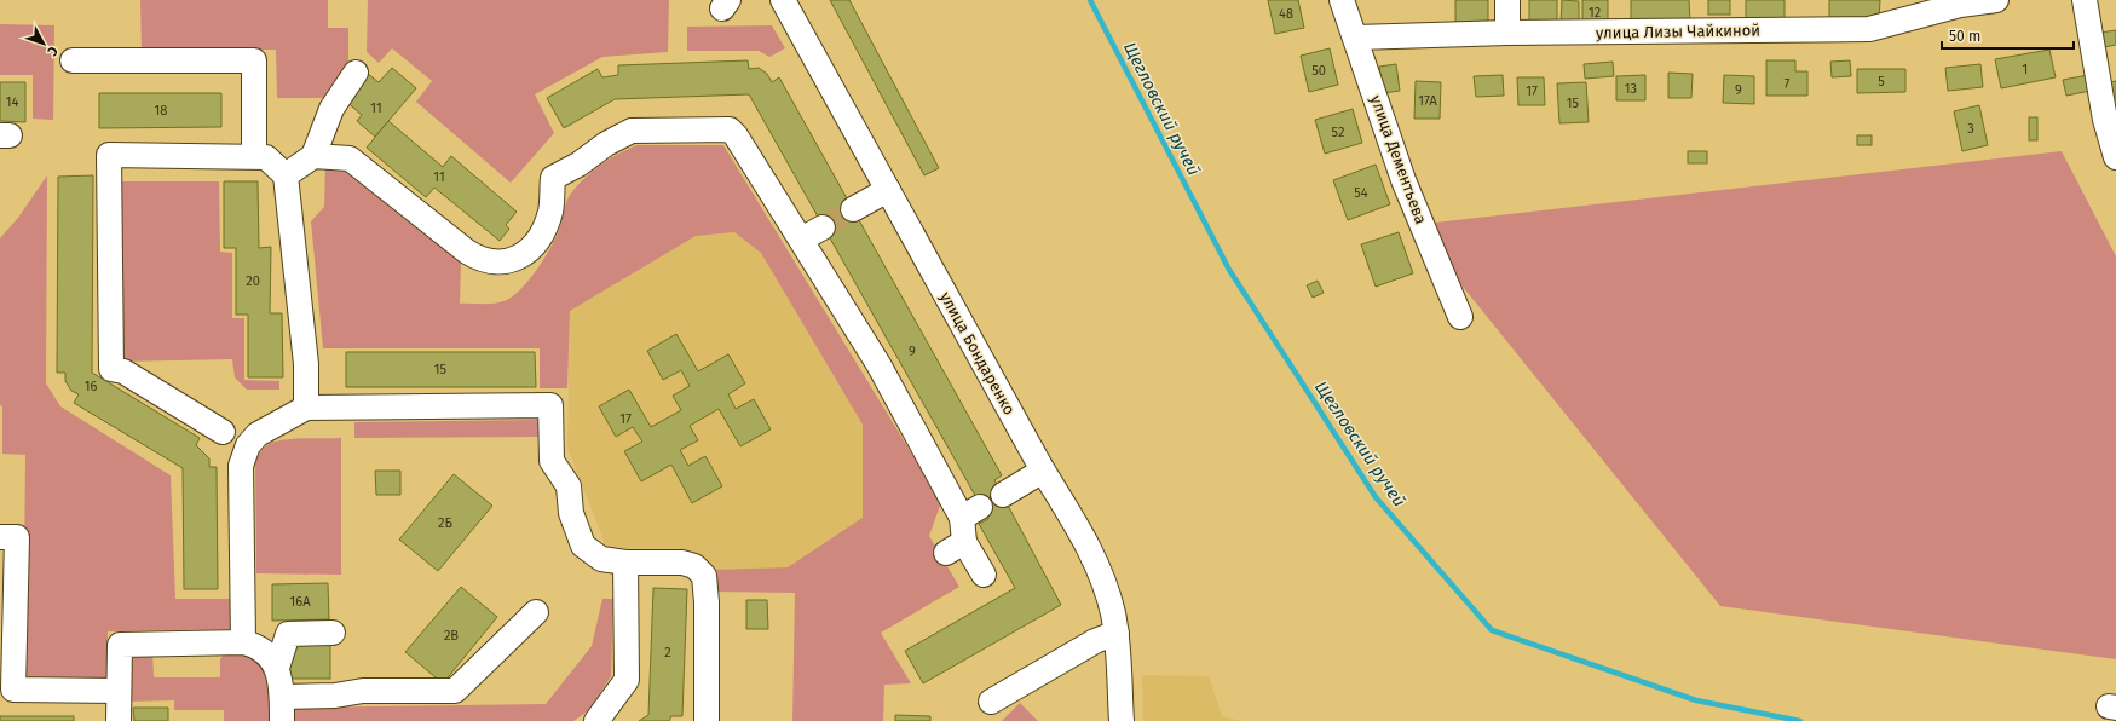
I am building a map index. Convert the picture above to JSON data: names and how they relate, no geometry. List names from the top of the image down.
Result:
{
  "streets": {
    "street": ["улица Лизы Чайкиной", "улица Дементьева", "улица Бондаренко"]
  },
  "crossings": [
    ["улица Лизы Чайкиной", "улица Дементьева"]
  ],
  "water": ["Щегловский ручей"],
  "house_numbers": [
    "12",
    "48",
    "1",
    "50",
    "5",
    "7",
    "13",
    "9",
    "17",
    "17А",
    "14",
    "15",
    "11",
    "18",
    "3",
    "52",
    "11",
    "54",
    "20",
    "9",
    "15",
    "16",
    "17",
    "2Б",
    "16А",
    "2В",
    "2"
  ],
  "scale_bar": "50 m",
  "north": "bottom right"
}
